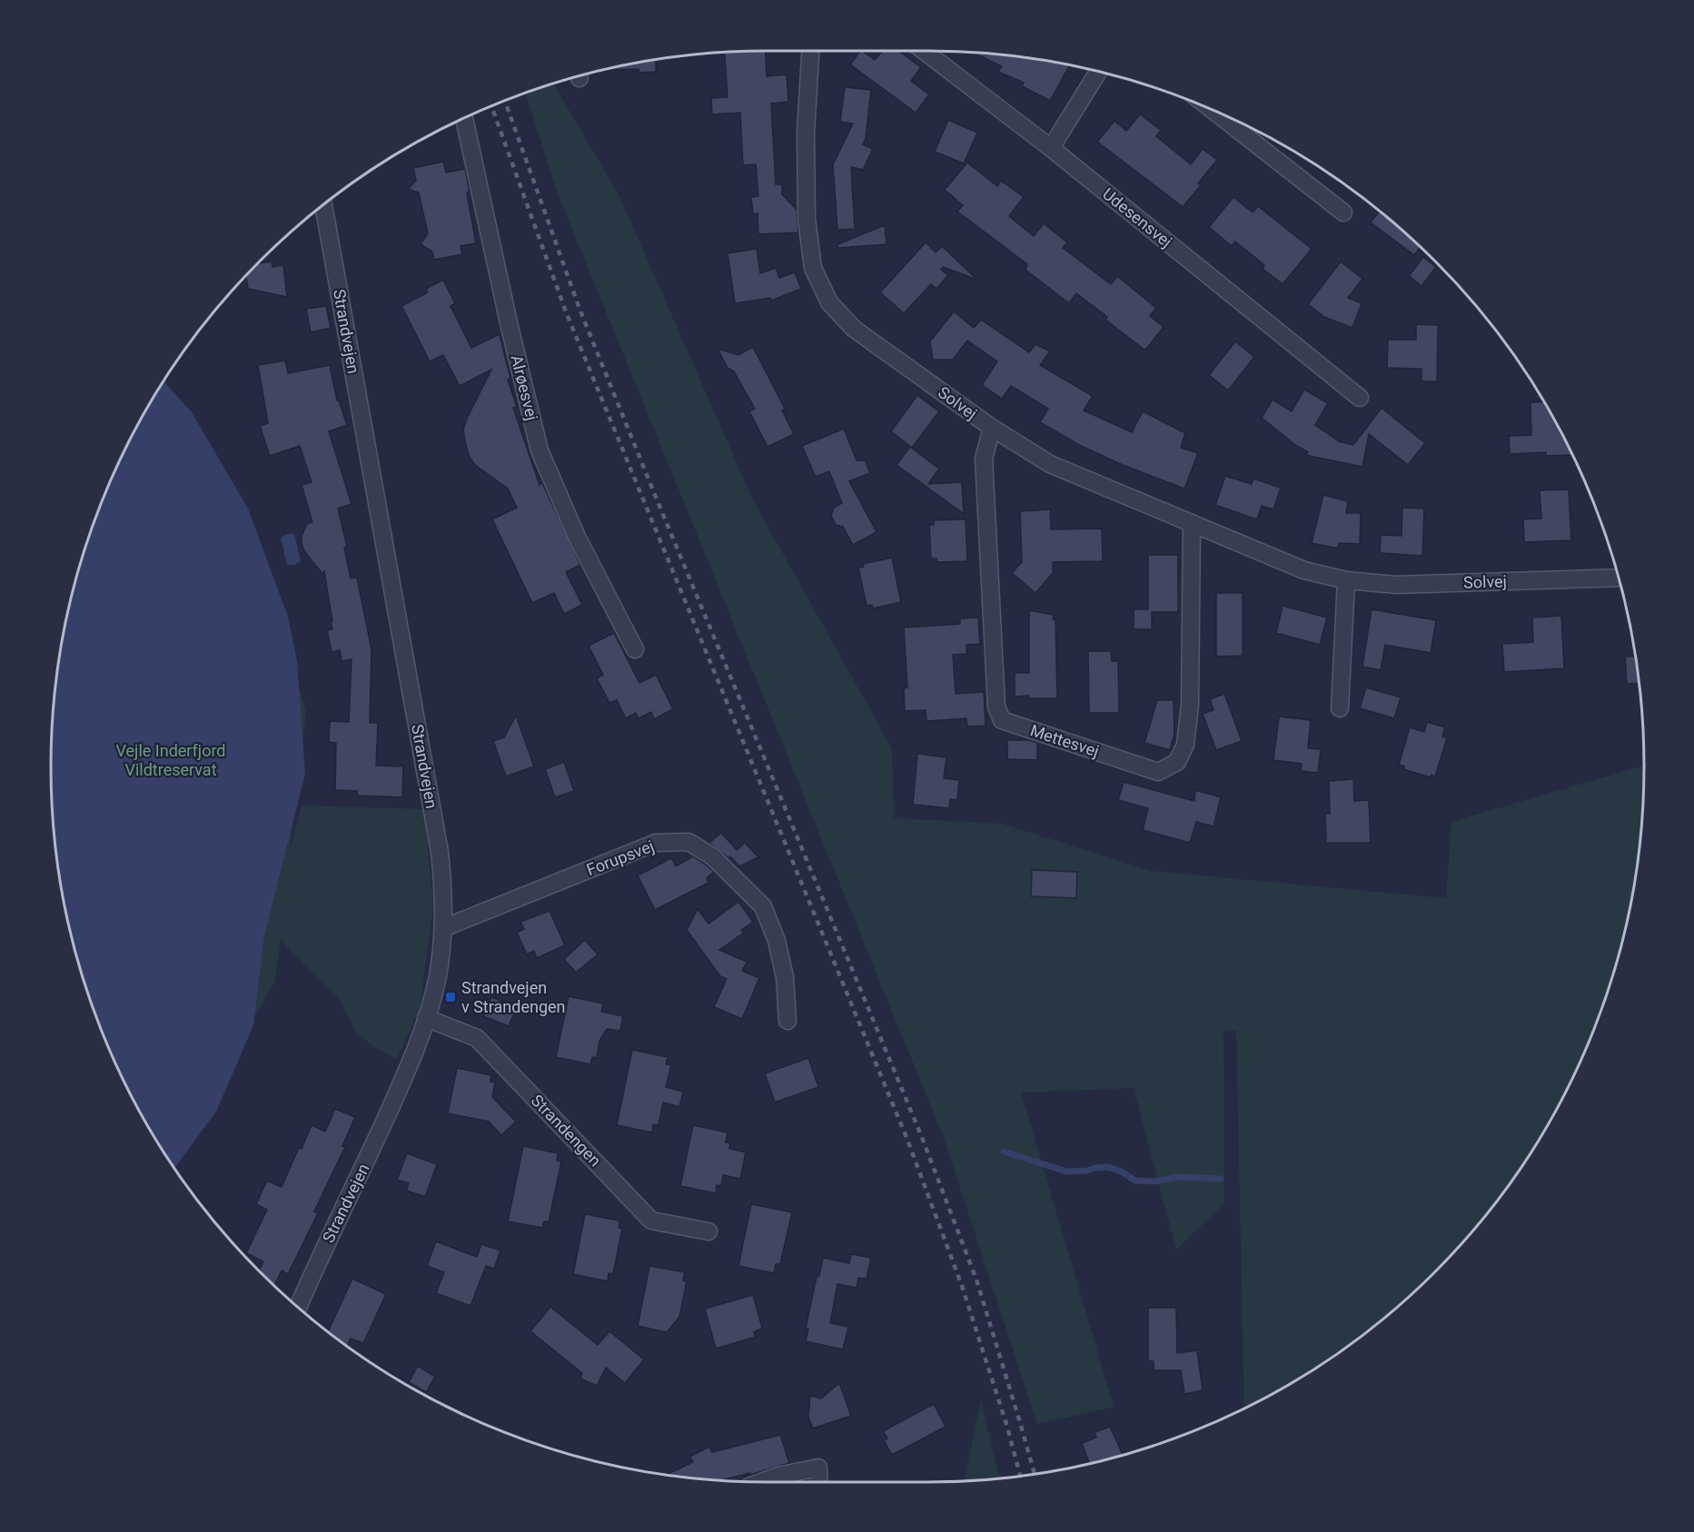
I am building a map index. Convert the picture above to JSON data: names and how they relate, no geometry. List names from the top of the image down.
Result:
{
  "streets": {
    "street": [
      "Udesensvej",
      "Strandvejen",
      "Alrøesvej",
      "Solvej",
      "Mettesvej",
      "Forupsvej",
      "Strandengen"
    ]
  },
  "crossings": [
    ["Strandvejen", "Forupsvej"],
    ["Strandvejen", "Strandengen"],
    ["Solvej", "Mettesvej"]
  ],
  "parks": ["Vejle Inderfjord Vildtreservat"],
  "places": {
    "transit": ["Strandvejen v Strandengen"]
  }
}
